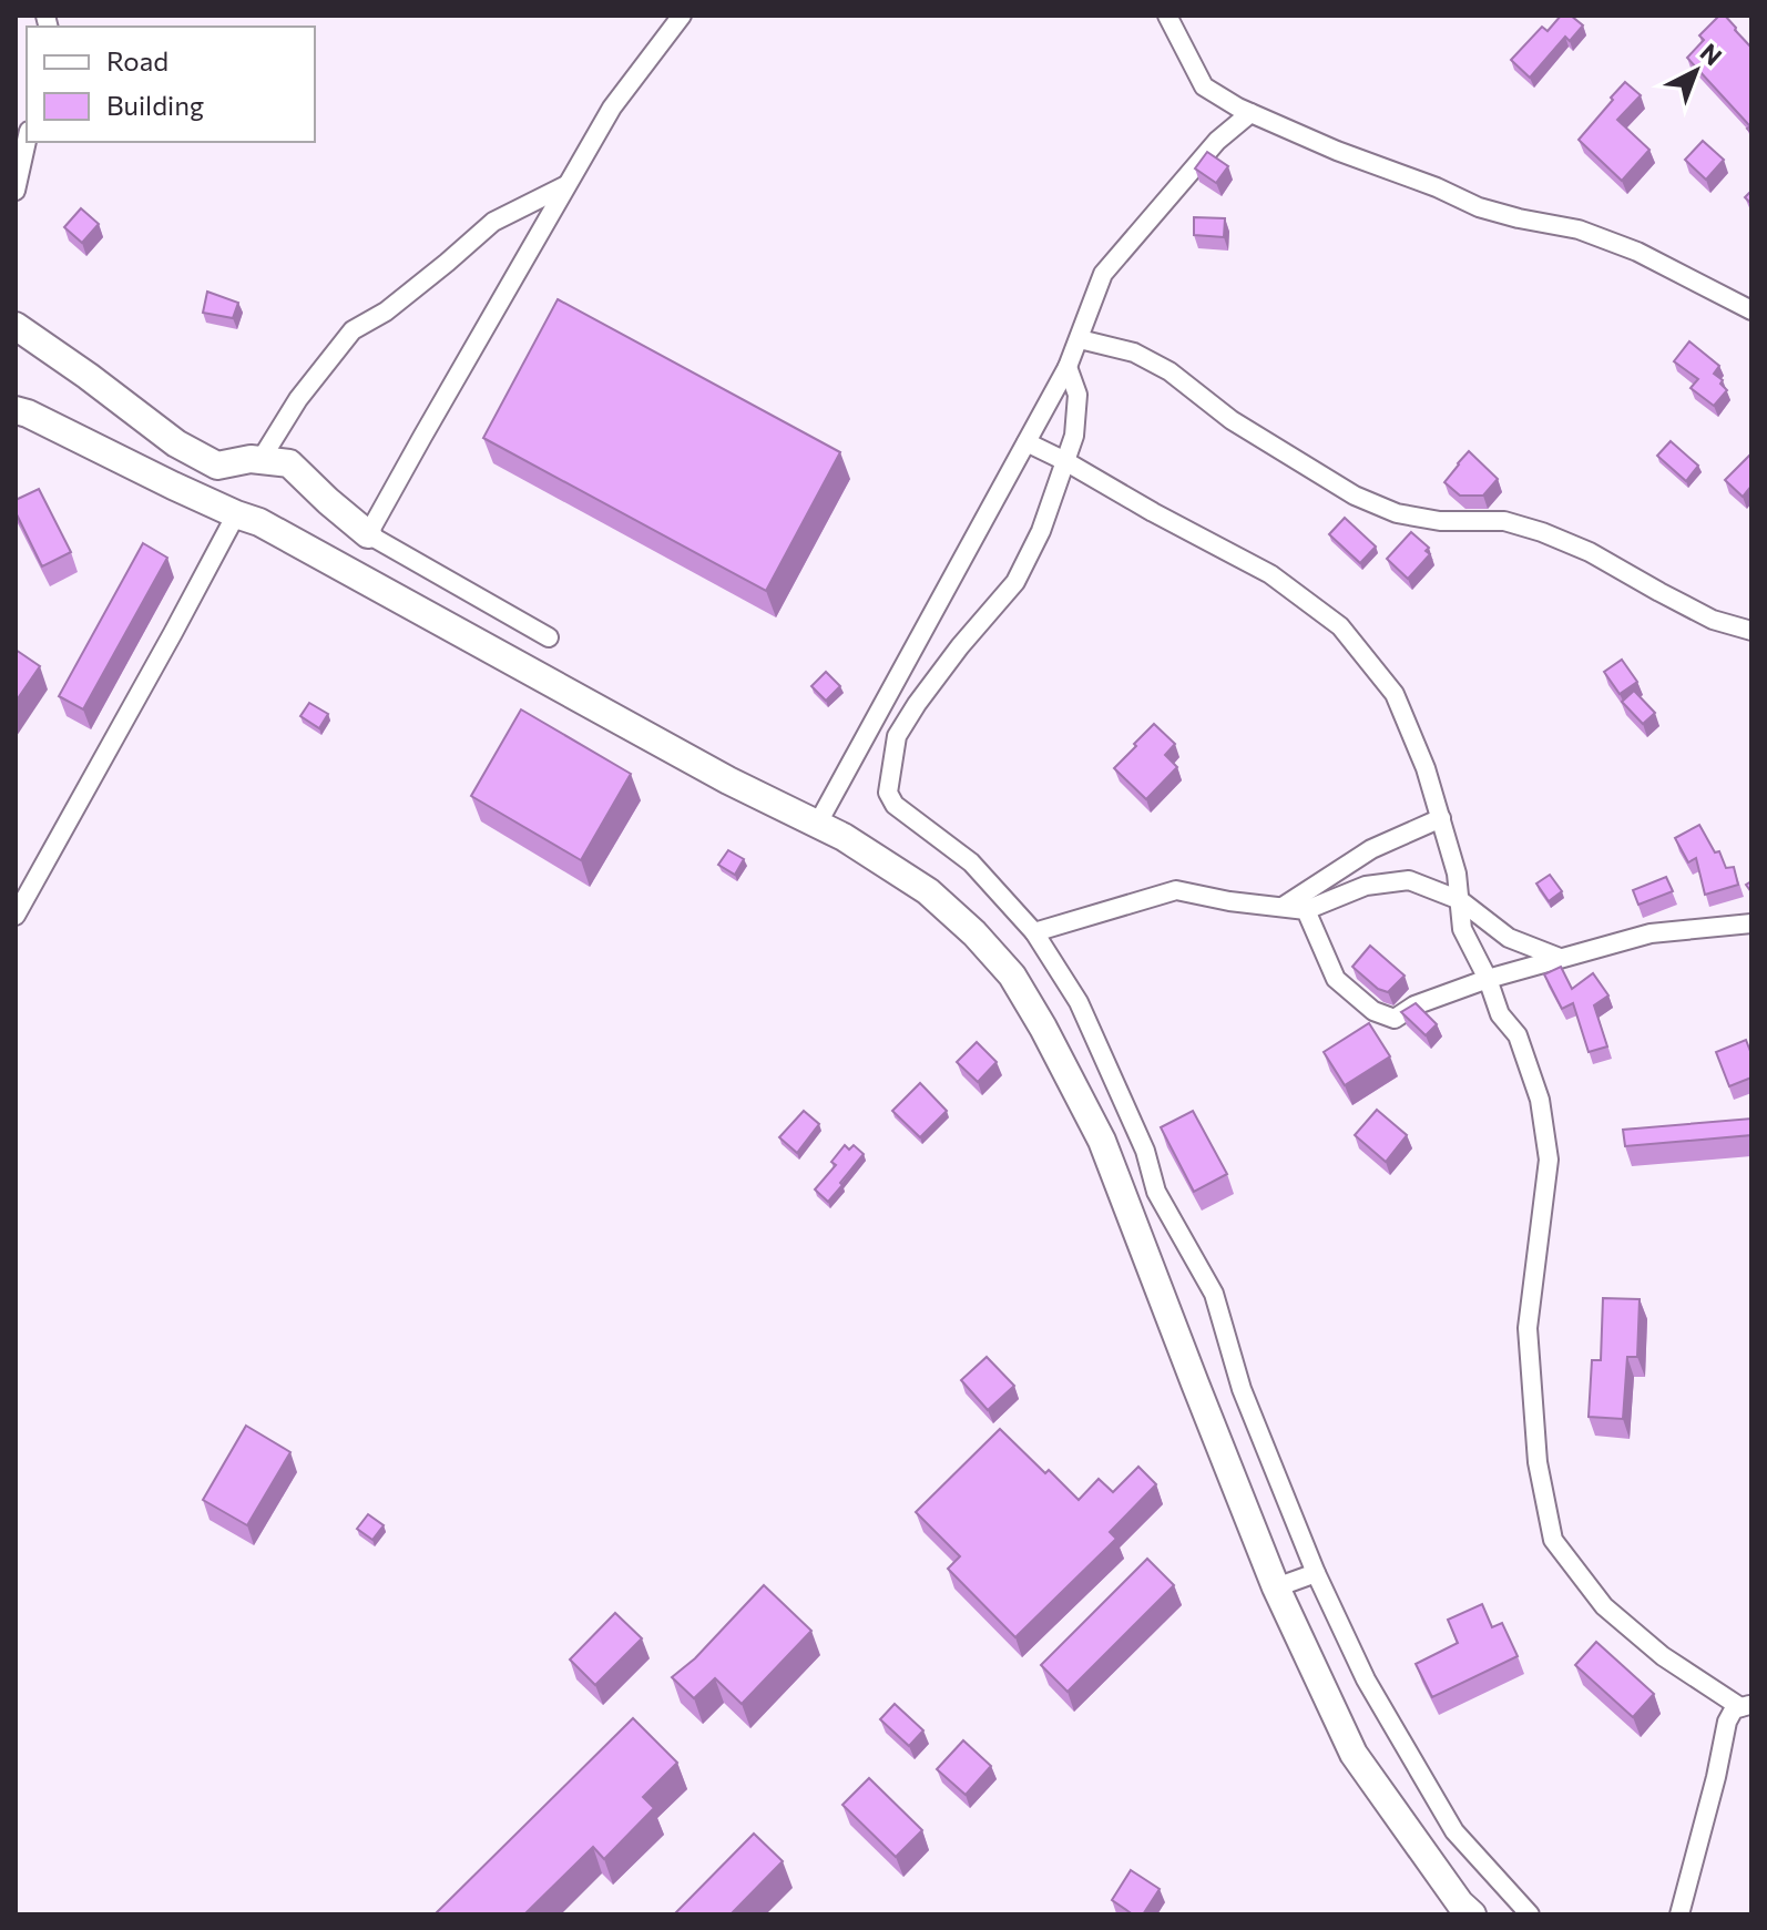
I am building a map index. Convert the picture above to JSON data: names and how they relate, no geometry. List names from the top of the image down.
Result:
{
  "legend": ["Road", "Building"],
  "north": "top right"
}
